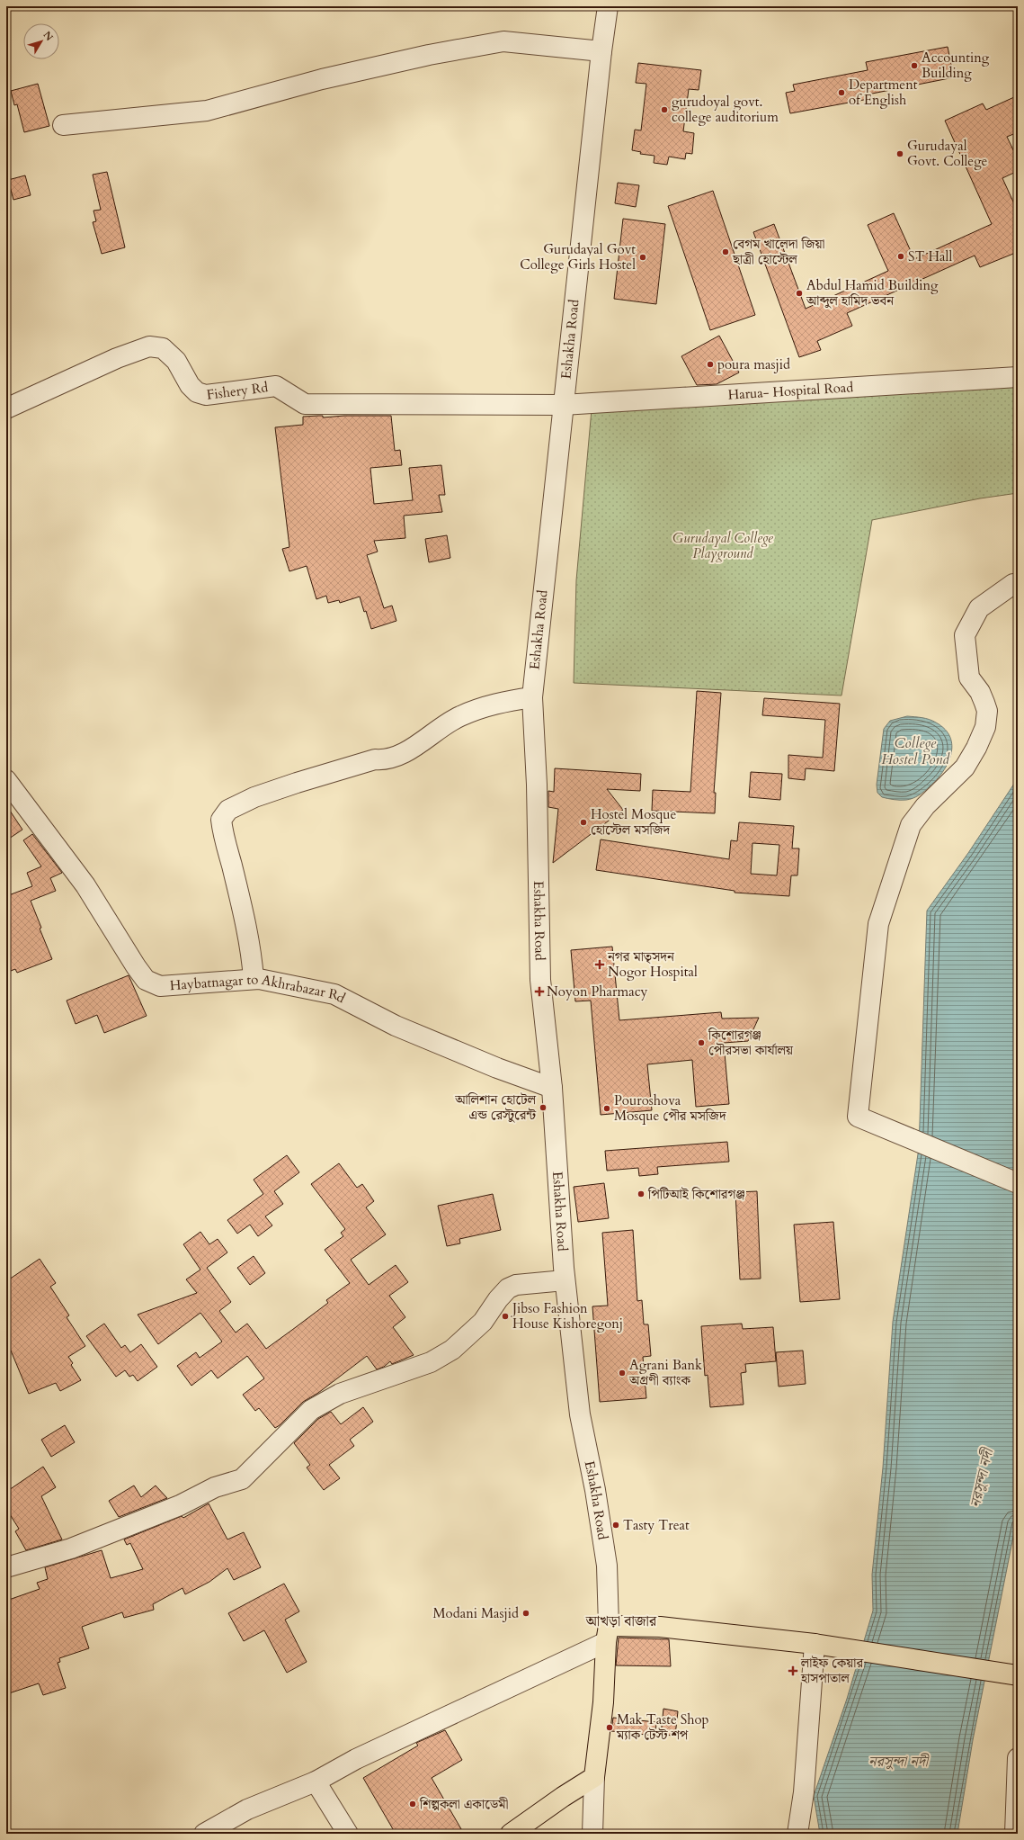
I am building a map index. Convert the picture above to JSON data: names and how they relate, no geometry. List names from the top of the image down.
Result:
{
  "streets": {
    "main road": ["Eshakha Road"],
    "street": ["Fishery Rd", "Harua- Hospital Road", "Haybatnagar to Akhrabazar Rd"]
  },
  "crossings": [
    ["Eshakha Road", "Fishery Rd"],
    ["Eshakha Road", "Harua- Hospital Road"],
    ["Eshakha Road", "Haybatnagar to Akhrabazar Rd"],
    ["Fishery Rd", "Harua- Hospital Road"]
  ],
  "districts": ["আখড়া বাজার"],
  "water": ["College Hostel Pond", "নরসুন্দা নদী"],
  "parks": ["Gurudayal College Playground"],
  "places": {
    "other": [
      "Accounting Building",
      "Department of English",
      "gurudoyal govt. college auditorium",
      "Gurudayal Govt. College",
      "বেগম খালেদা জিয়া ছাত্রী হোস্টেল",
      "ST Hall",
      "Gurudayal Govt College Girls Hostel",
      "Abdul Hamid Building আব্দুল হামিদ ভবন",
      "poura masjid",
      "Hostel Mosque হোস্টেল মসজিদ",
      "কিশোরগঞ্জ পৌরসভা কার্যালয়",
      "আলিশান হোটেল এন্ড রেস্টুরেন্ট",
      "Pouroshova Mosque পৌর মসজিদ",
      "পিটিআই কিশোরগঞ্জ",
      "Jibso Fashion House Kishoregonj",
      "Agrani Bank অগ্রণী ব্যাংক",
      "Tasty Treat",
      "Modani Masjid",
      "Mak Taste Shop ম্যাক টেস্ট শপ",
      "শিল্পকলা একাডেমী"
    ],
    "health": ["নগর মাতৃসদন Nogor Hospital", "Noyon Pharmacy", "লাইফ কেয়ার হাসপাতাল"]
  },
  "north": "top right"
}
